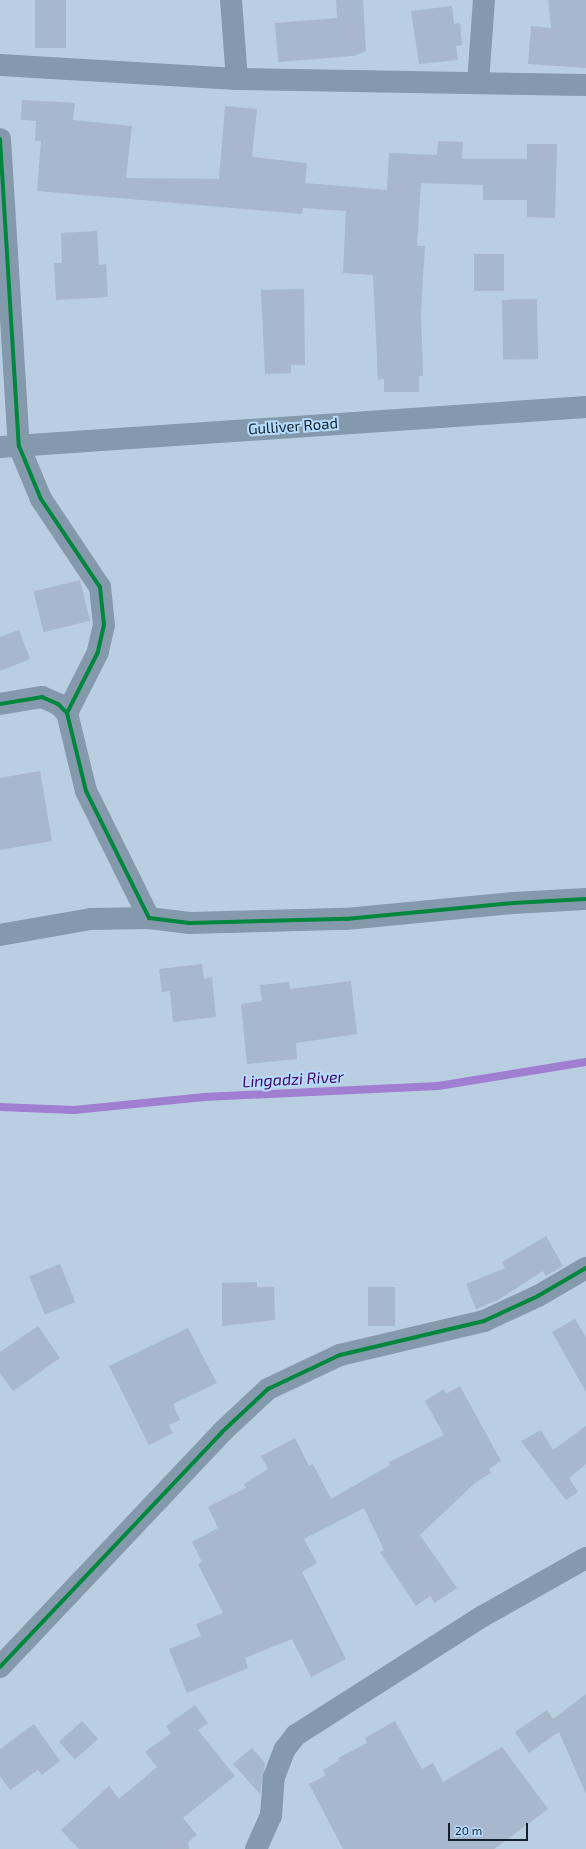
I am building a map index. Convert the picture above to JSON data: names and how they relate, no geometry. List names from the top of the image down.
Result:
{
  "streets": {
    "street": ["Gulliver Road"]
  },
  "water": ["Lingadzi River"],
  "scale_bar": "20 m"
}
